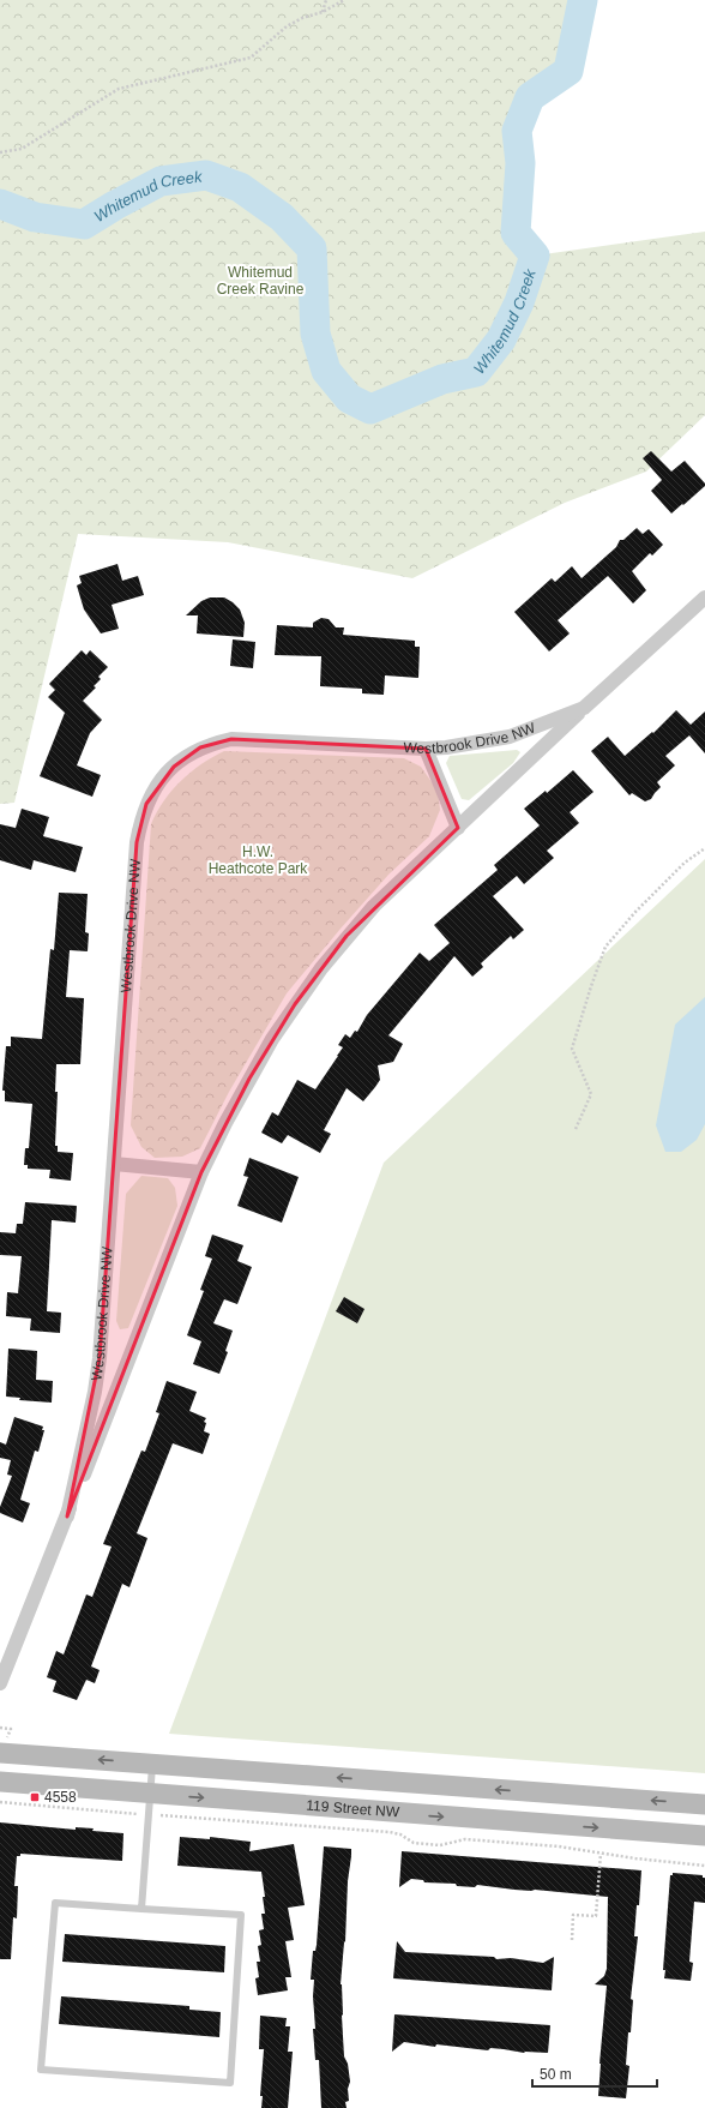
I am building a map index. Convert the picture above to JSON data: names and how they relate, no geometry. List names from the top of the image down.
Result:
{
  "streets": {
    "main road": ["119 Street NW"],
    "street": ["Westbrook Drive NW"]
  },
  "water": ["Whitemud Creek"],
  "parks": ["Whitemud Creek Ravine", "H.W. Heathcote Park"],
  "places": {
    "transit": ["4558"]
  },
  "scale_bar": "50 m"
}
